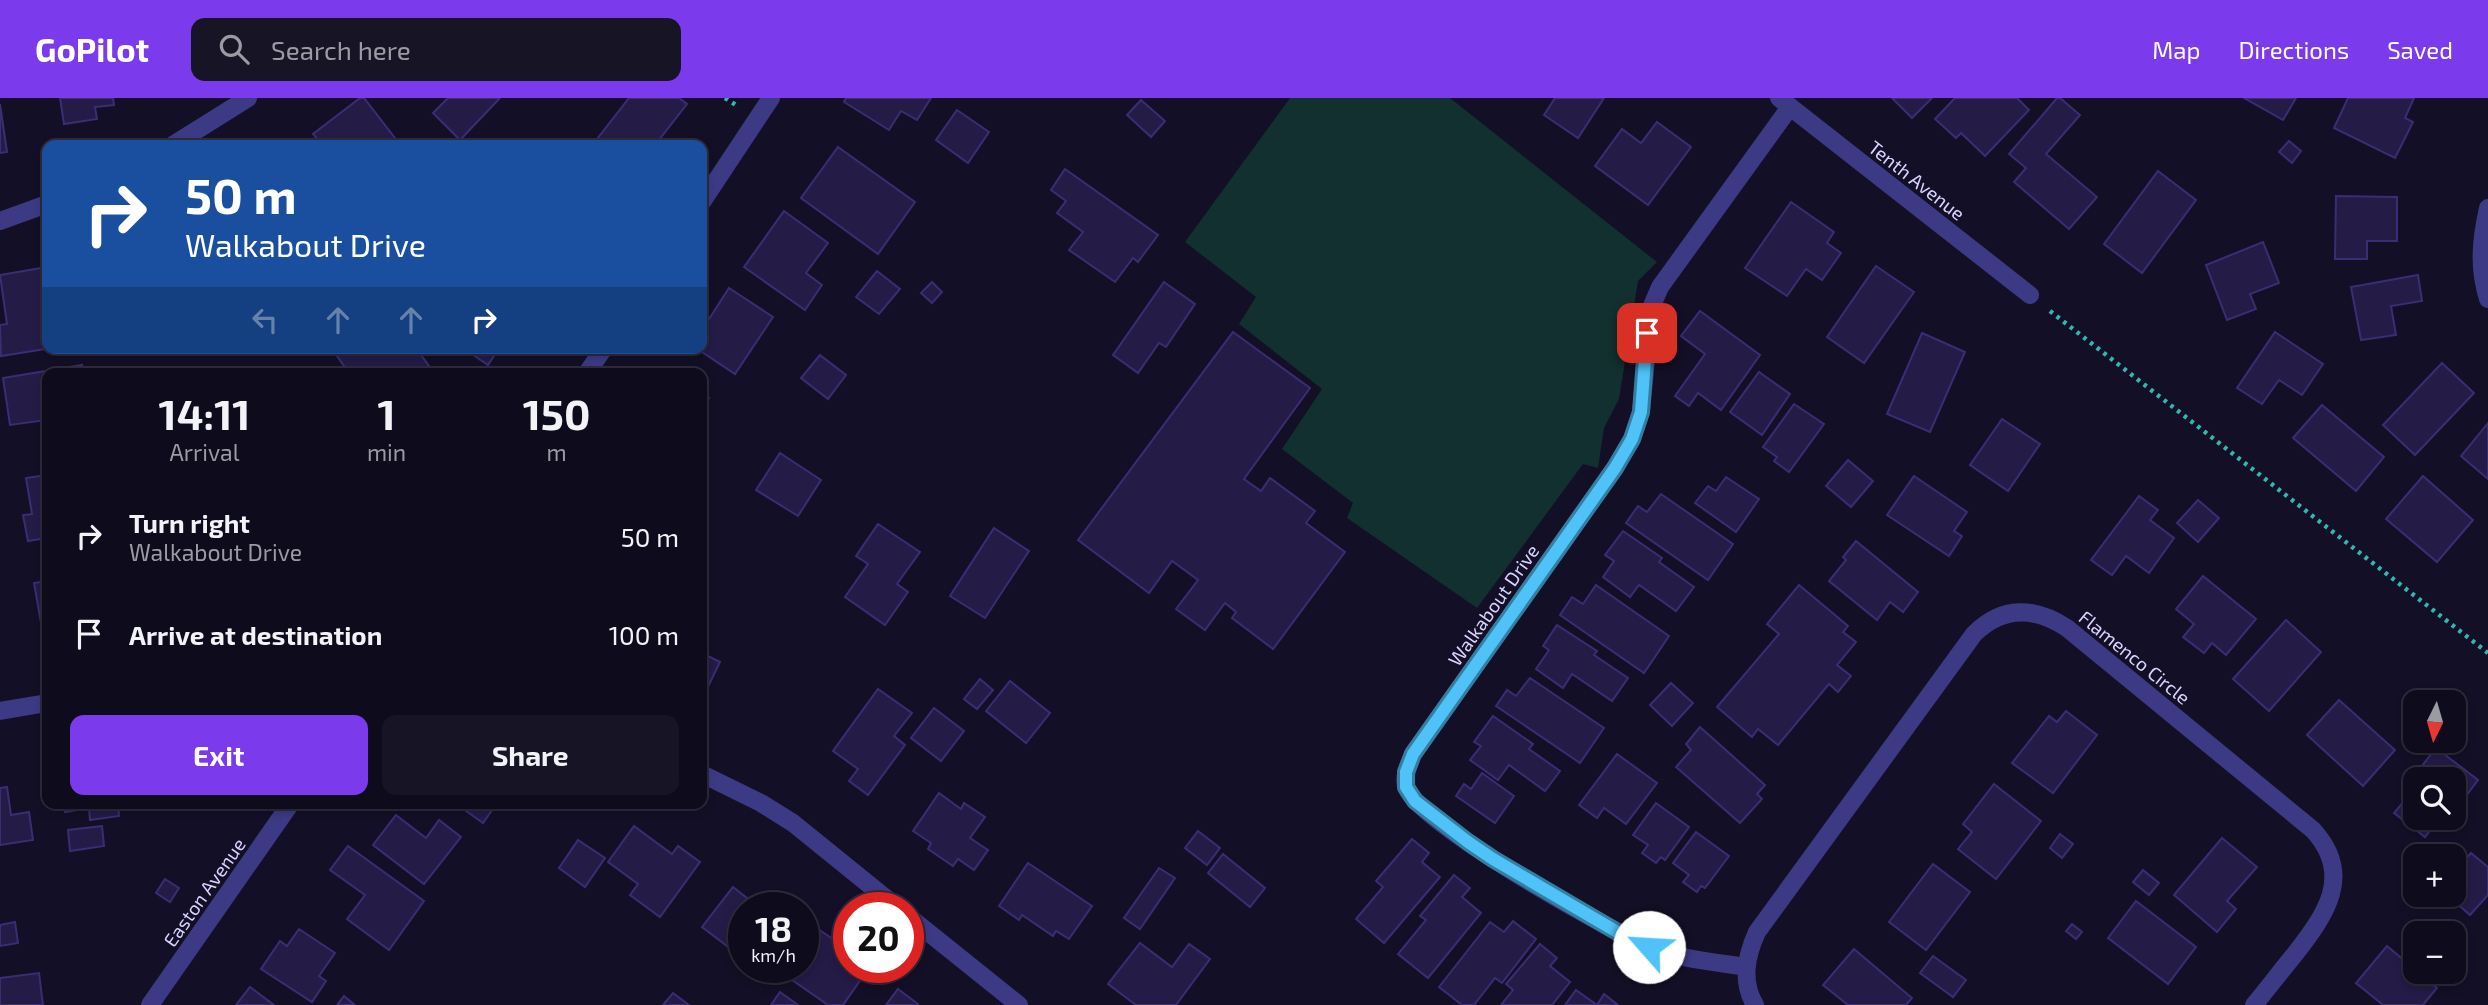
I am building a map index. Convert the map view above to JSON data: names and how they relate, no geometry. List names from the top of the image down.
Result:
{
  "streets": {
    "street": [
      "Tenth Avenue",
      "Walkabout Drive",
      "Flamenco Circle",
      "Easton Avenue"
    ]
  },
  "crossings": [
    ["Tenth Avenue", "Walkabout Drive"],
    ["Walkabout Drive", "Flamenco Circle"]
  ],
  "north": "bottom",
  "page": {
    "header": "GoPilot",
    "search": "Search here",
    "nav": ["Map", "Directions", "Saved"],
    "turn": ["50 m", "Walkabout Drive"],
    "eta": [
      "14:11",
      "Arrival",
      "1",
      "min",
      "150",
      "m"
    ],
    "list": [
      {
        "name": "Turn right",
        "note": "Walkabout Drive",
        "value": "50 m"
      },
      {
        "name": "Arrive at destination",
        "value": "100 m"
      }
    ],
    "map_buttons": ["+", "−"],
    "buttons": ["Exit", "Share"],
    "speed": "18 km/h",
    "limit": "20"
  }
}
